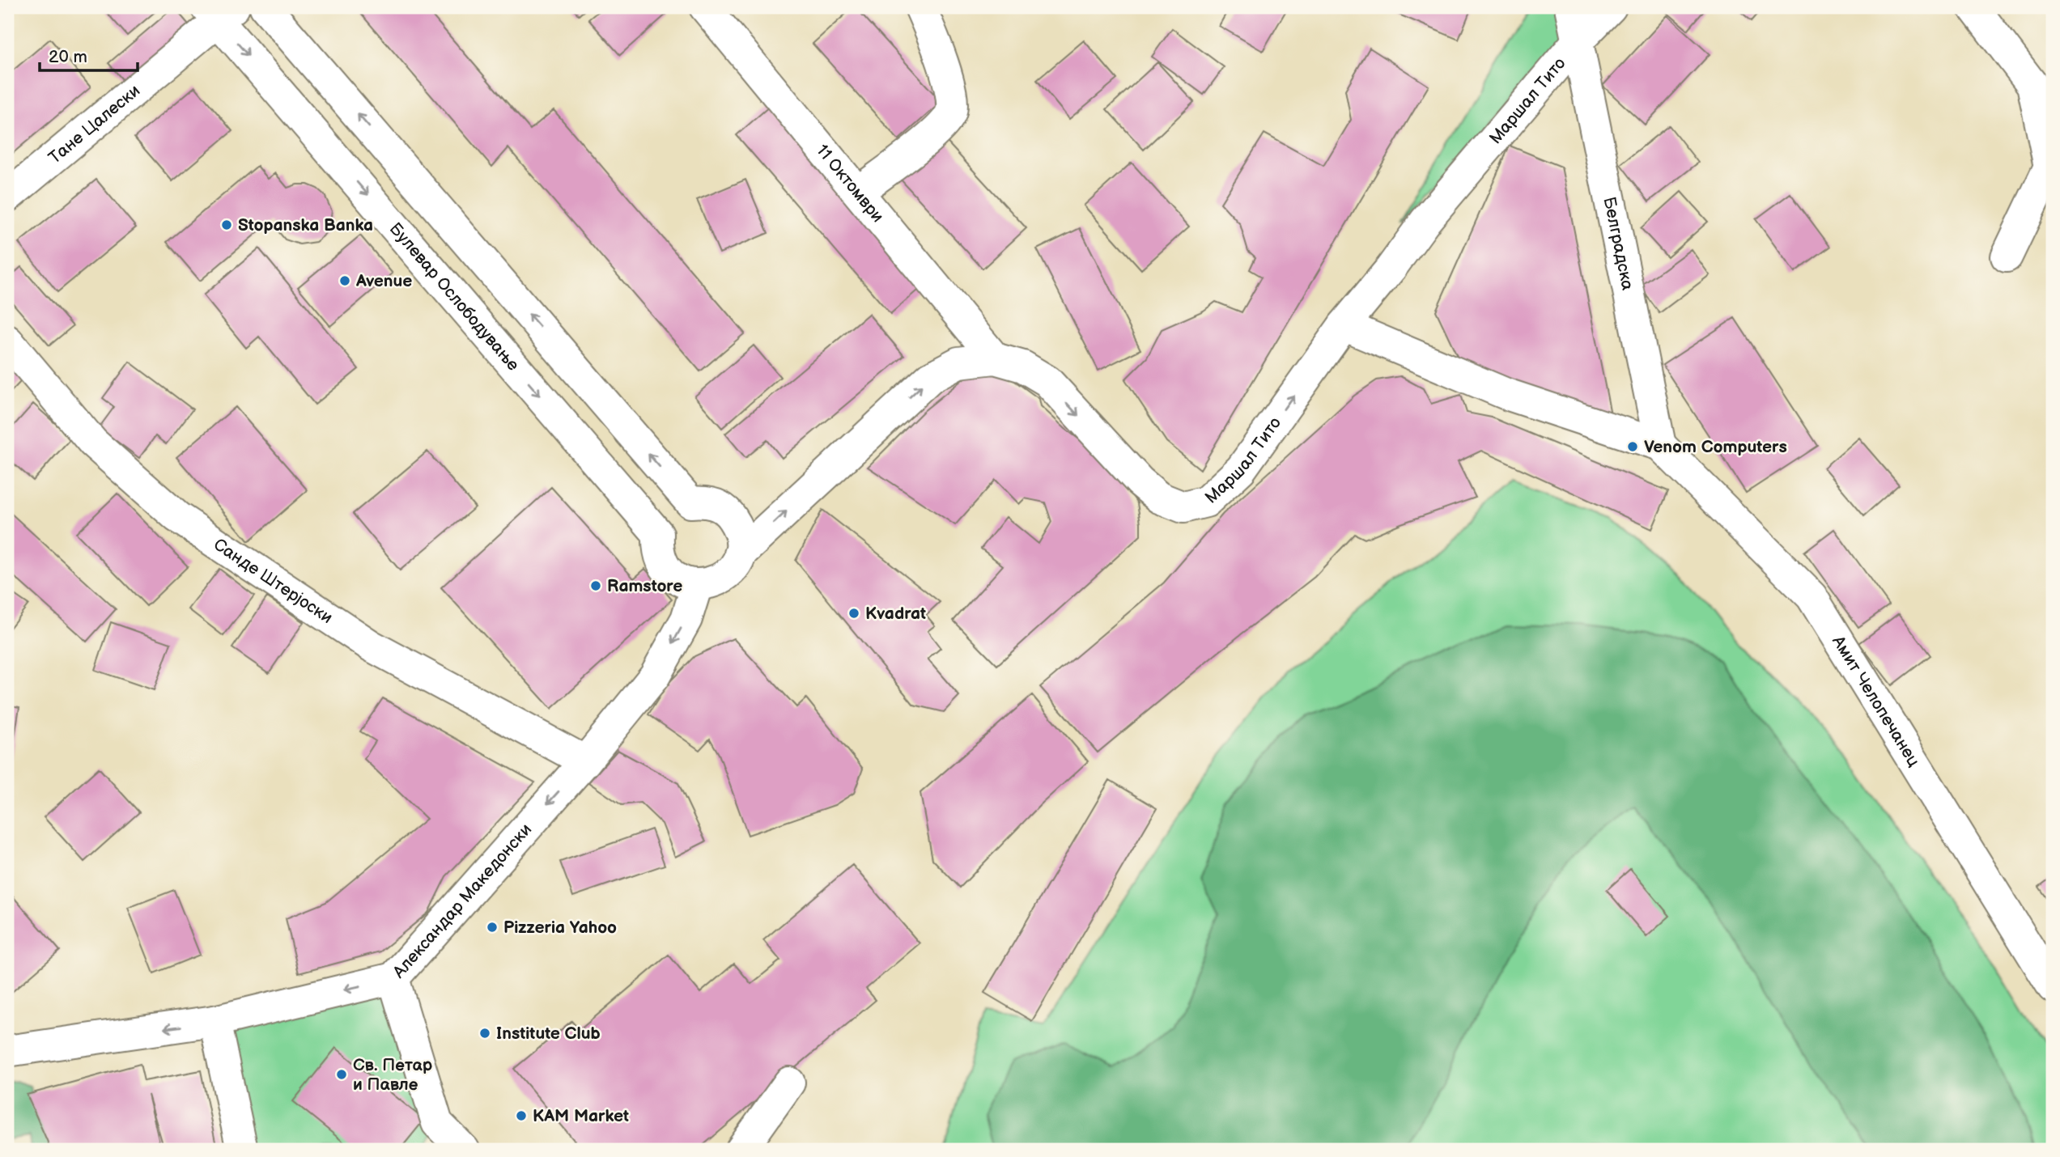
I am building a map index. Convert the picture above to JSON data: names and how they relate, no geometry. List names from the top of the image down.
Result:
{
  "streets": {
    "street": [
      "Маршал Тито",
      "Тане Цалески",
      "11 Октомври",
      "Белградска",
      "Булевар Ослободување",
      "Санде Штерјоски",
      "Амит Челопечанец",
      "Александар Македонски"
    ]
  },
  "crossings": [
    ["Маршал Тито", "11 Октомври"],
    ["Маршал Тито", "Белградска"],
    ["Маршал Тито", "Булевар Ослободување"],
    ["Маршал Тито", "Александар Македонски"],
    ["Тане Цалески", "Булевар Ослободување"],
    ["Белградска", "Амит Челопечанец"],
    ["Булевар Ослободување", "Александар Македонски"],
    ["Санде Штерјоски", "Александар Македонски"]
  ],
  "one_way": ["Александар Македонски"],
  "places": [
    "Stopanska Banka",
    "Avenue",
    "Venom Computers",
    "Ramstore",
    "Kvadrat",
    "Pizzeria Yahoo",
    "Institute Club",
    "Св. Петар и Павле",
    "KAM Market"
  ],
  "scale_bar": "20 m"
}
